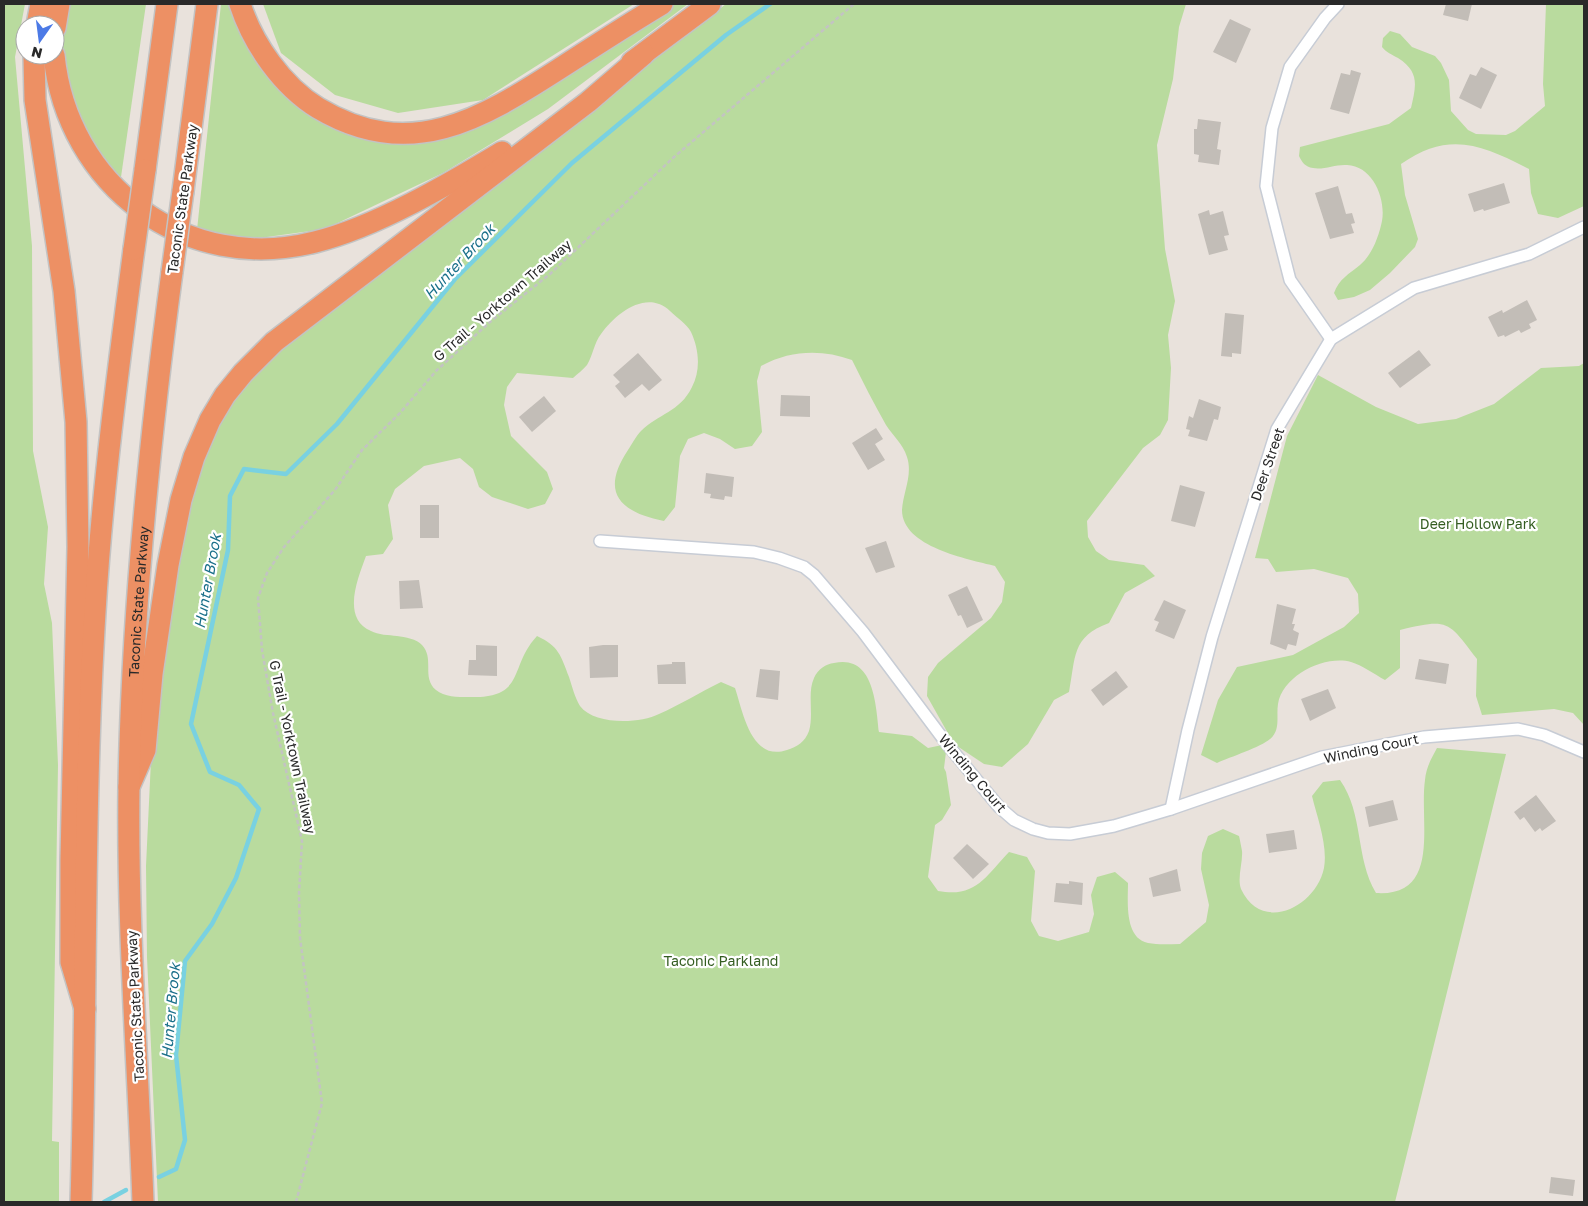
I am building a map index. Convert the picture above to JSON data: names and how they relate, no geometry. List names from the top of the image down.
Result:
{
  "streets": {
    "highway": ["Taconic State Parkway"],
    "street": ["Deer Street", "Winding Court"],
    "path": ["G Trail - Yorktown Trailway"]
  },
  "crossings": [
    ["Deer Street", "Winding Court"]
  ],
  "water": ["Hunter Brook"],
  "parks": ["Deer Hollow Park", "Taconic Parkland"],
  "north": "bottom"
}
